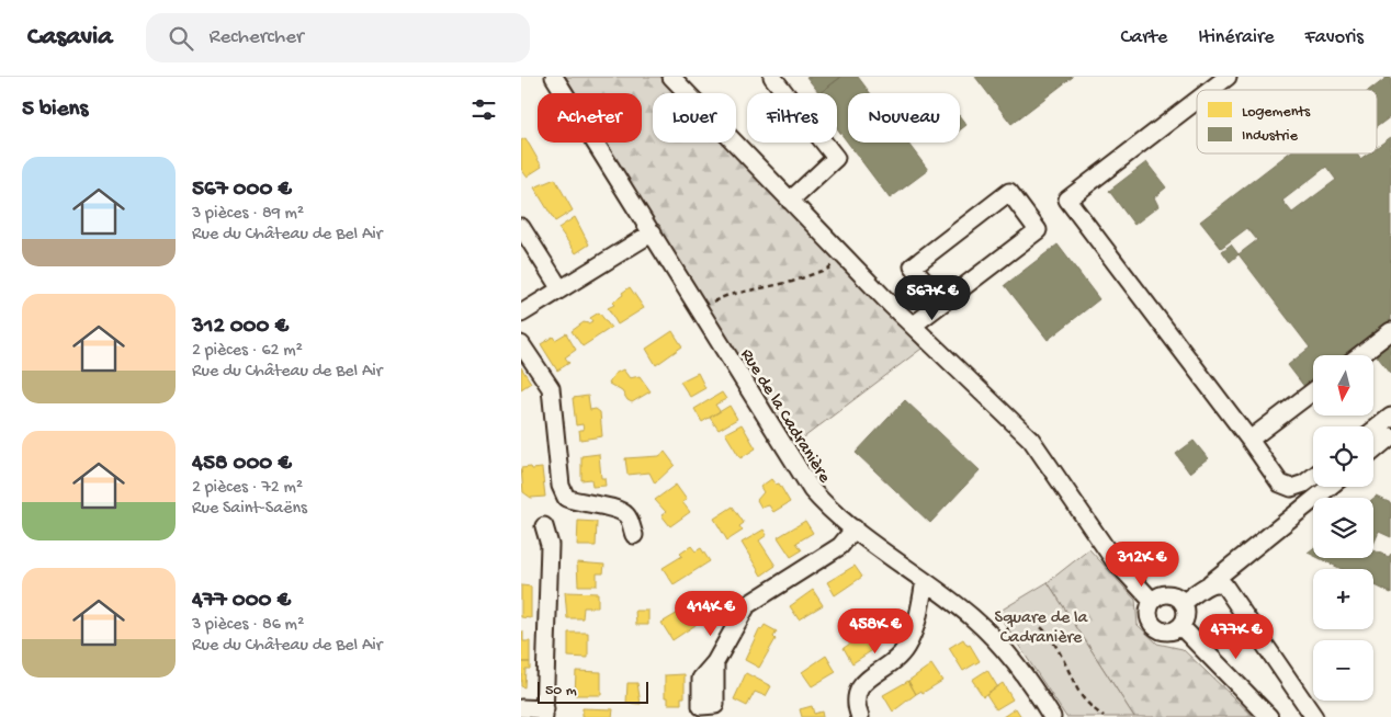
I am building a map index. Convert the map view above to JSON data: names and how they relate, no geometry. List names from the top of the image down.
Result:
{
  "streets": {
    "street": ["Rue de la Cadranière"]
  },
  "parks": ["Square de la Cadranière"],
  "legend": ["Logements", "Industrie"],
  "scale_bar": "50 m",
  "north": "bottom",
  "page": {
    "header": "Casavia",
    "search": "Rechercher",
    "nav": ["Carte", "Itinéraire", "Favoris"],
    "heading": "5 biens",
    "chip": [
      "Acheter",
      "Louer",
      "Filtres",
      "Nouveau"
    ],
    "list": [
      {
        "name": "567 000 €",
        "note": "3 pièces · 89 m² · Rue du Château de Bel Air"
      },
      {
        "name": "312 000 €",
        "note": "2 pièces · 62 m² · Rue du Château de Bel Air"
      },
      {
        "name": "458 000 €",
        "note": "2 pièces · 72 m² · Rue Saint-Saëns"
      },
      {
        "name": "477 000 €",
        "note": "3 pièces · 86 m² · Rue du Château de Bel Air"
      }
    ],
    "price": [
      "567K €",
      "312K €",
      "414K €",
      "458K €",
      "477K €"
    ],
    "map_buttons": ["+", "−"],
    "scale": "50 m"
  }
}
